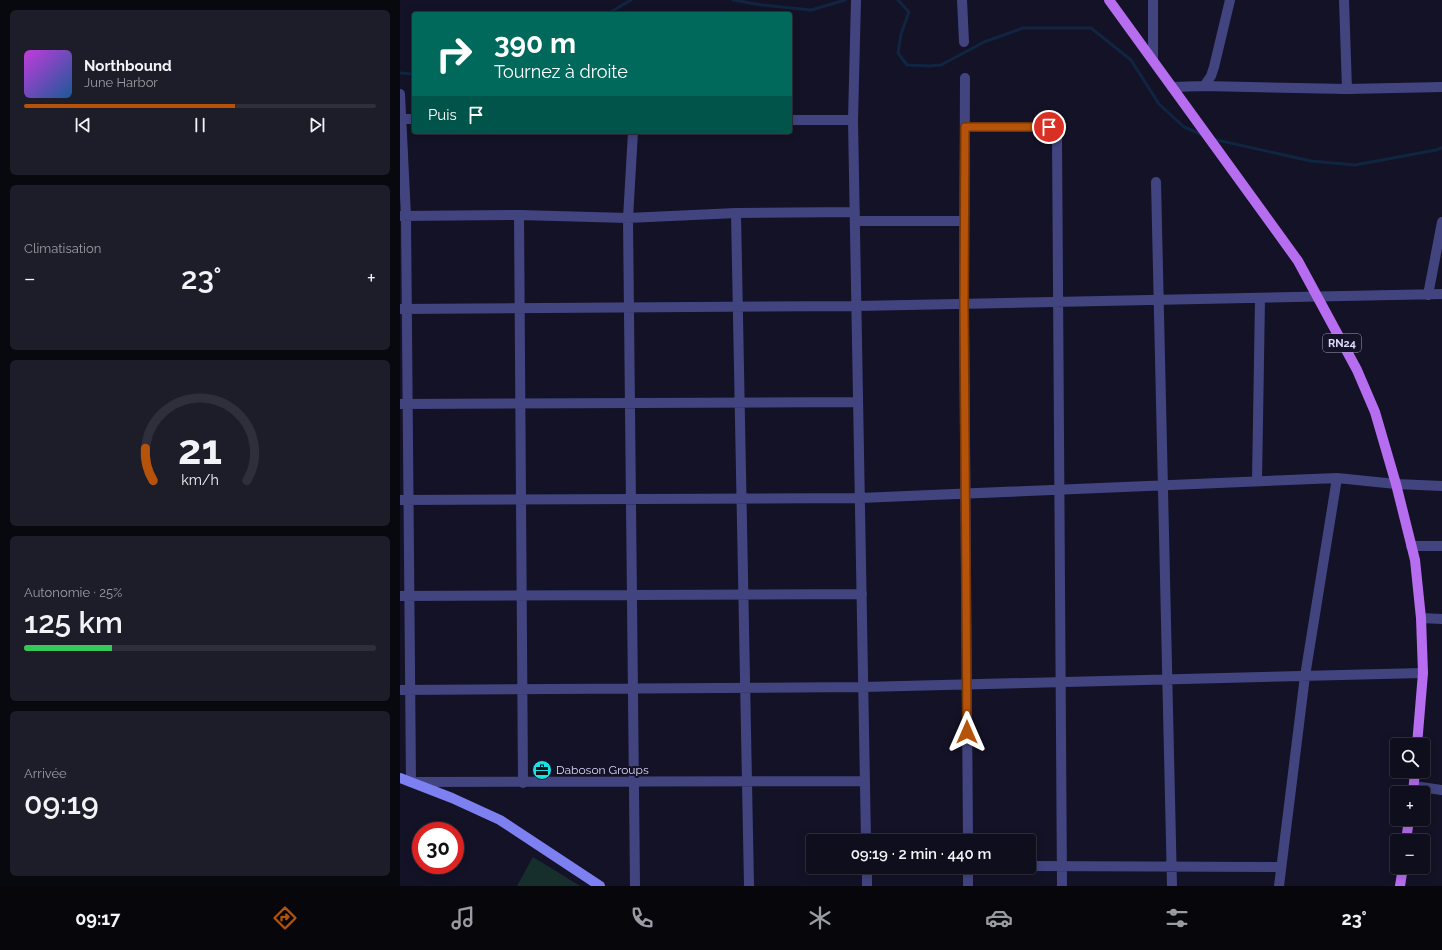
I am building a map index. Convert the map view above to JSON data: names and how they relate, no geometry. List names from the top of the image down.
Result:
{
  "streets": {
    "main road": ["RN24"]
  },
  "places": {
    "office": ["Daboson Groups"]
  },
  "page": {
    "turn": ["390 m", "Tournez à droite"],
    "song": ["Northbound", "June Harbor"],
    "then": "Puis",
    "tile": [
      "Climatisation",
      ["Autonomie · 25%", "125 km"],
      ["Arrivée", "09:19"]
    ],
    "heat": ["−", "23°", "+"],
    "map_buttons": ["+", "−"],
    "limit": "30",
    "trip": "09:19 · 2 min · 440 m",
    "tabs": ["09:17", "23°"],
    "gauge": ["21", "km/h"]
  }
}
